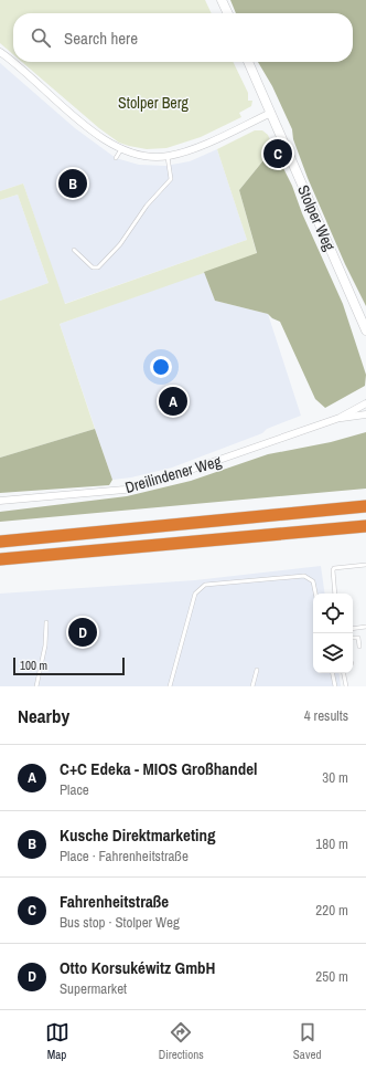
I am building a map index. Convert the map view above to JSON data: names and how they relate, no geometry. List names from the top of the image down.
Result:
{
  "streets": {
    "street": ["Stolper Weg", "Dreilindener Weg"]
  },
  "parks": ["Stolper Berg"],
  "scale_bar": "100 m",
  "page": {
    "search": "Search here",
    "pins": [
      "C",
      "B",
      "A",
      "D"
    ],
    "scale": "100 m",
    "heading": ["Nearby", "4 results"],
    "list": [
      {
        "mark": "A",
        "name": "C+C Edeka - MIOS Großhandel",
        "note": "Place",
        "value": "30 m"
      },
      {
        "mark": "B",
        "name": "Kusche Direktmarketing",
        "note": "Place · Fahrenheitstraße",
        "value": "180 m"
      },
      {
        "mark": "C",
        "name": "Fahrenheitstraße",
        "note": "Bus stop · Stolper Weg",
        "value": "220 m"
      },
      {
        "mark": "D",
        "name": "Otto Korsukéwitz GmbH",
        "note": "Supermarket",
        "value": "250 m"
      }
    ],
    "nav": ["Map", "Directions", "Saved"]
  }
}
